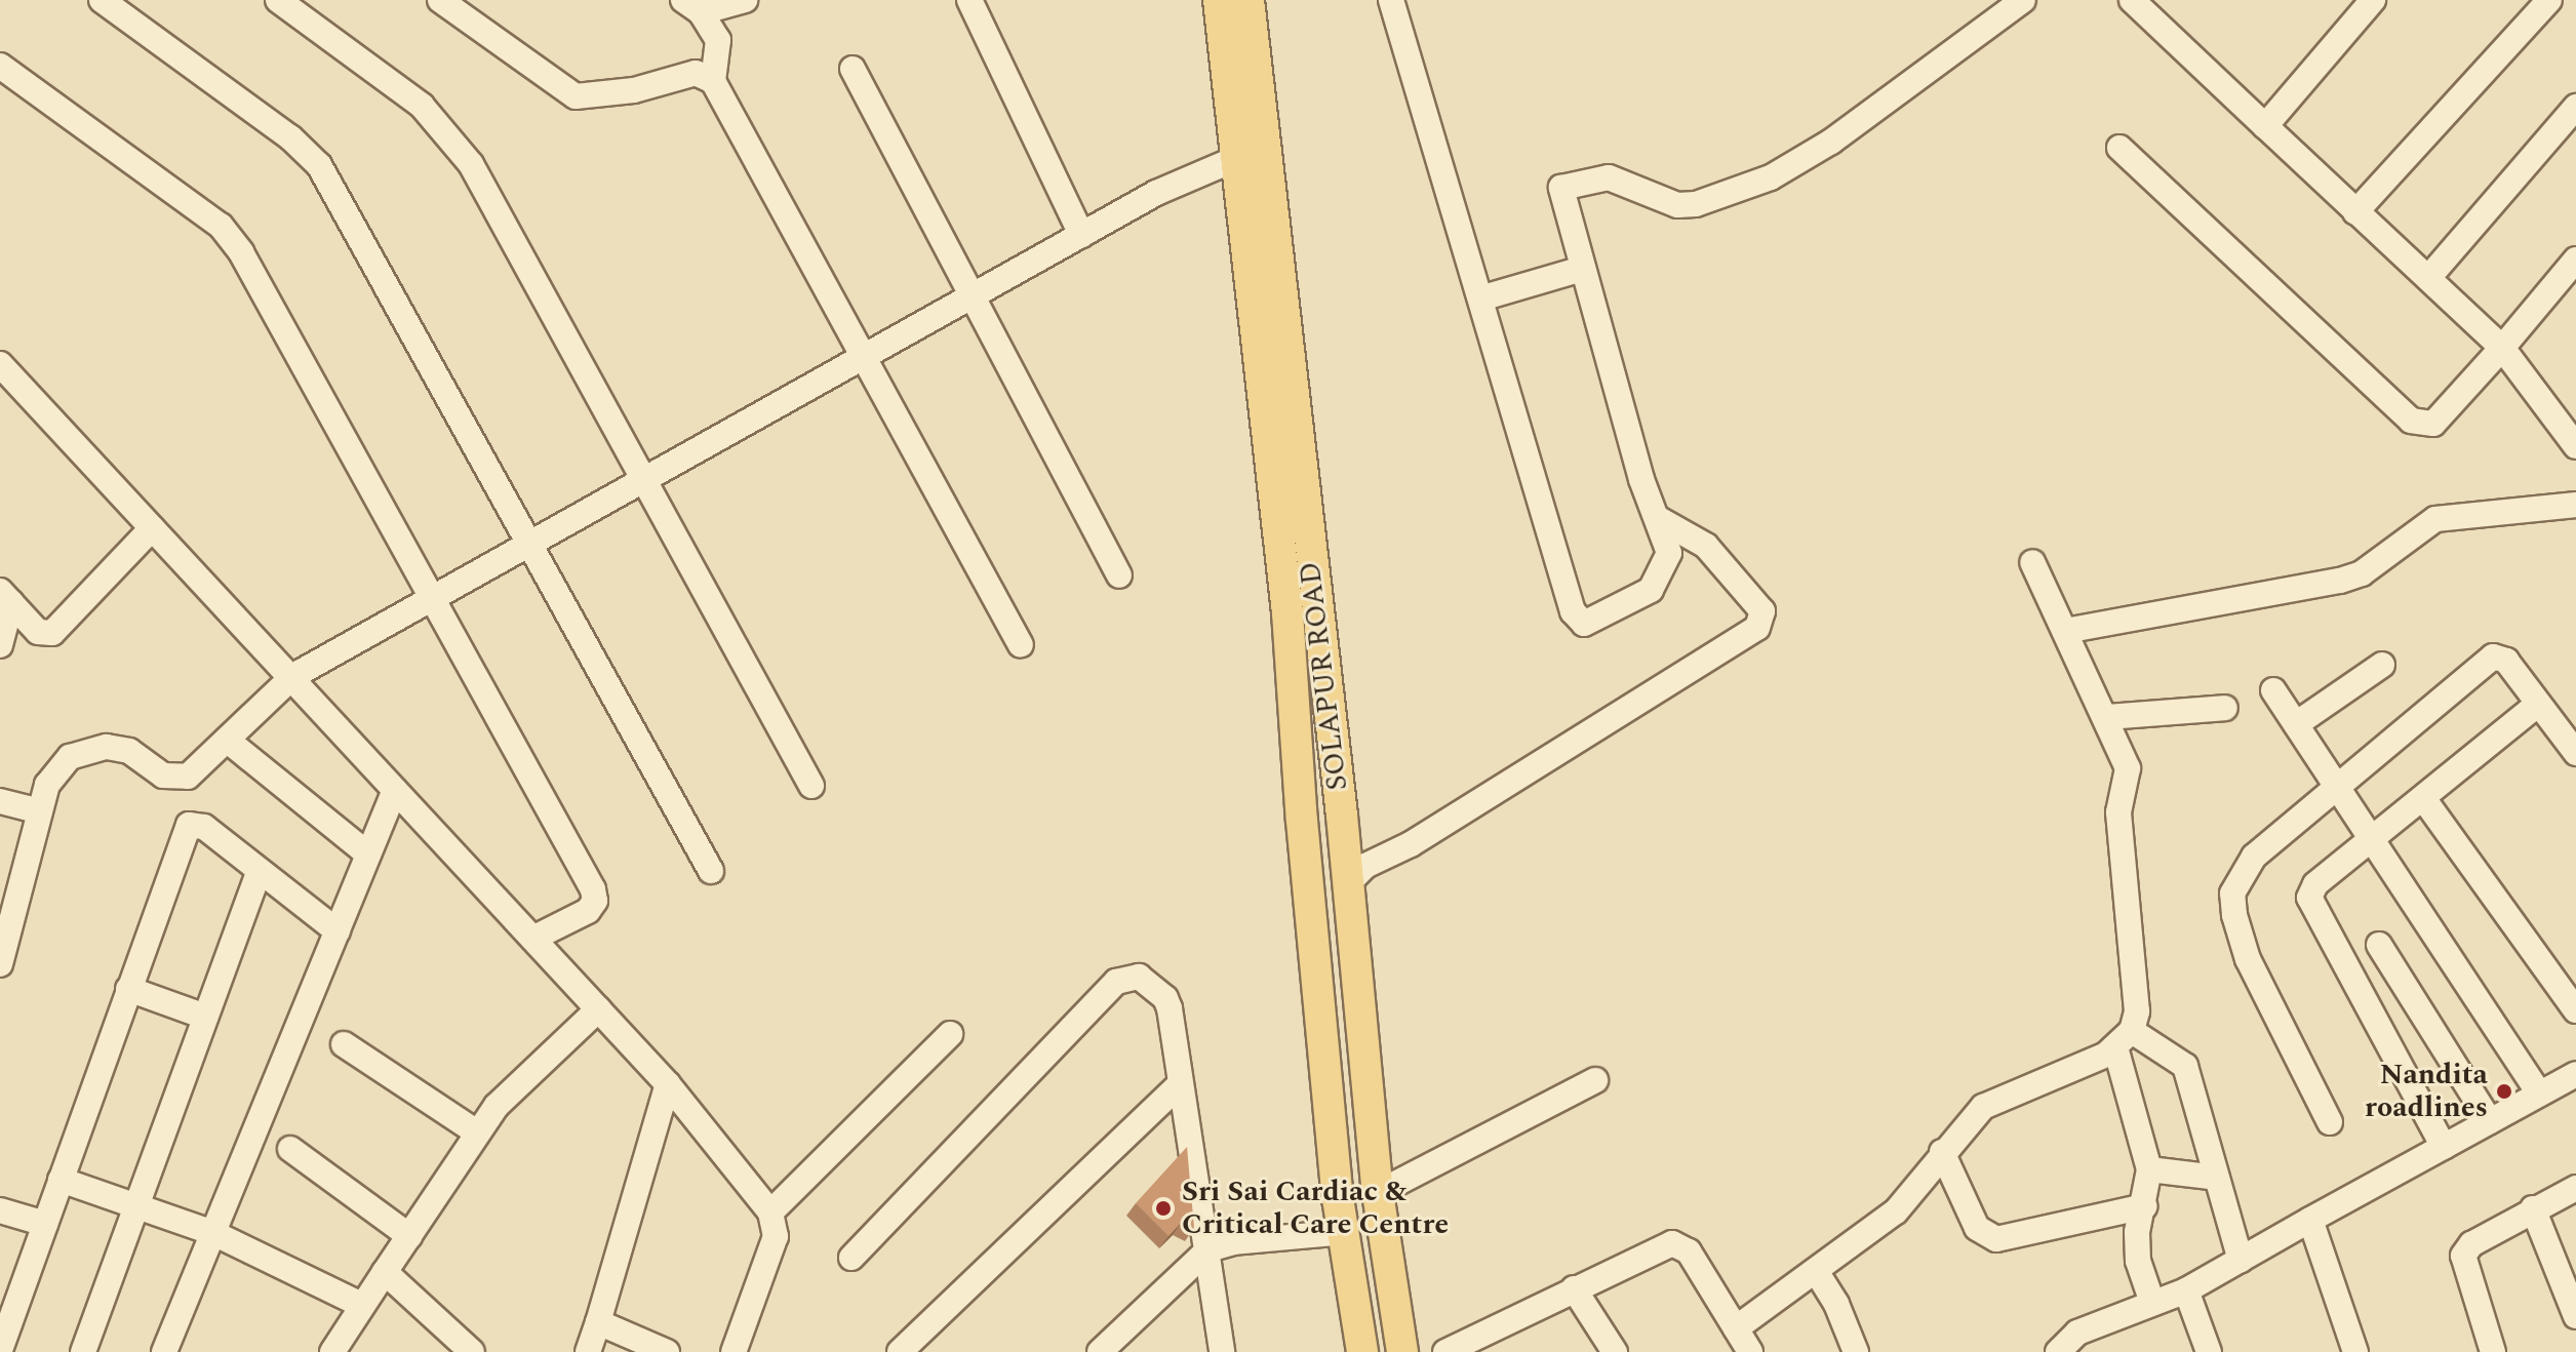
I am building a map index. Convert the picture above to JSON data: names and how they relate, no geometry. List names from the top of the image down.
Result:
{
  "streets": {
    "main road": ["SOLAPUR ROAD"]
  },
  "places": ["Nandita roadlines", "Sri Sai Cardiac & Critical Care Centre"]
}
